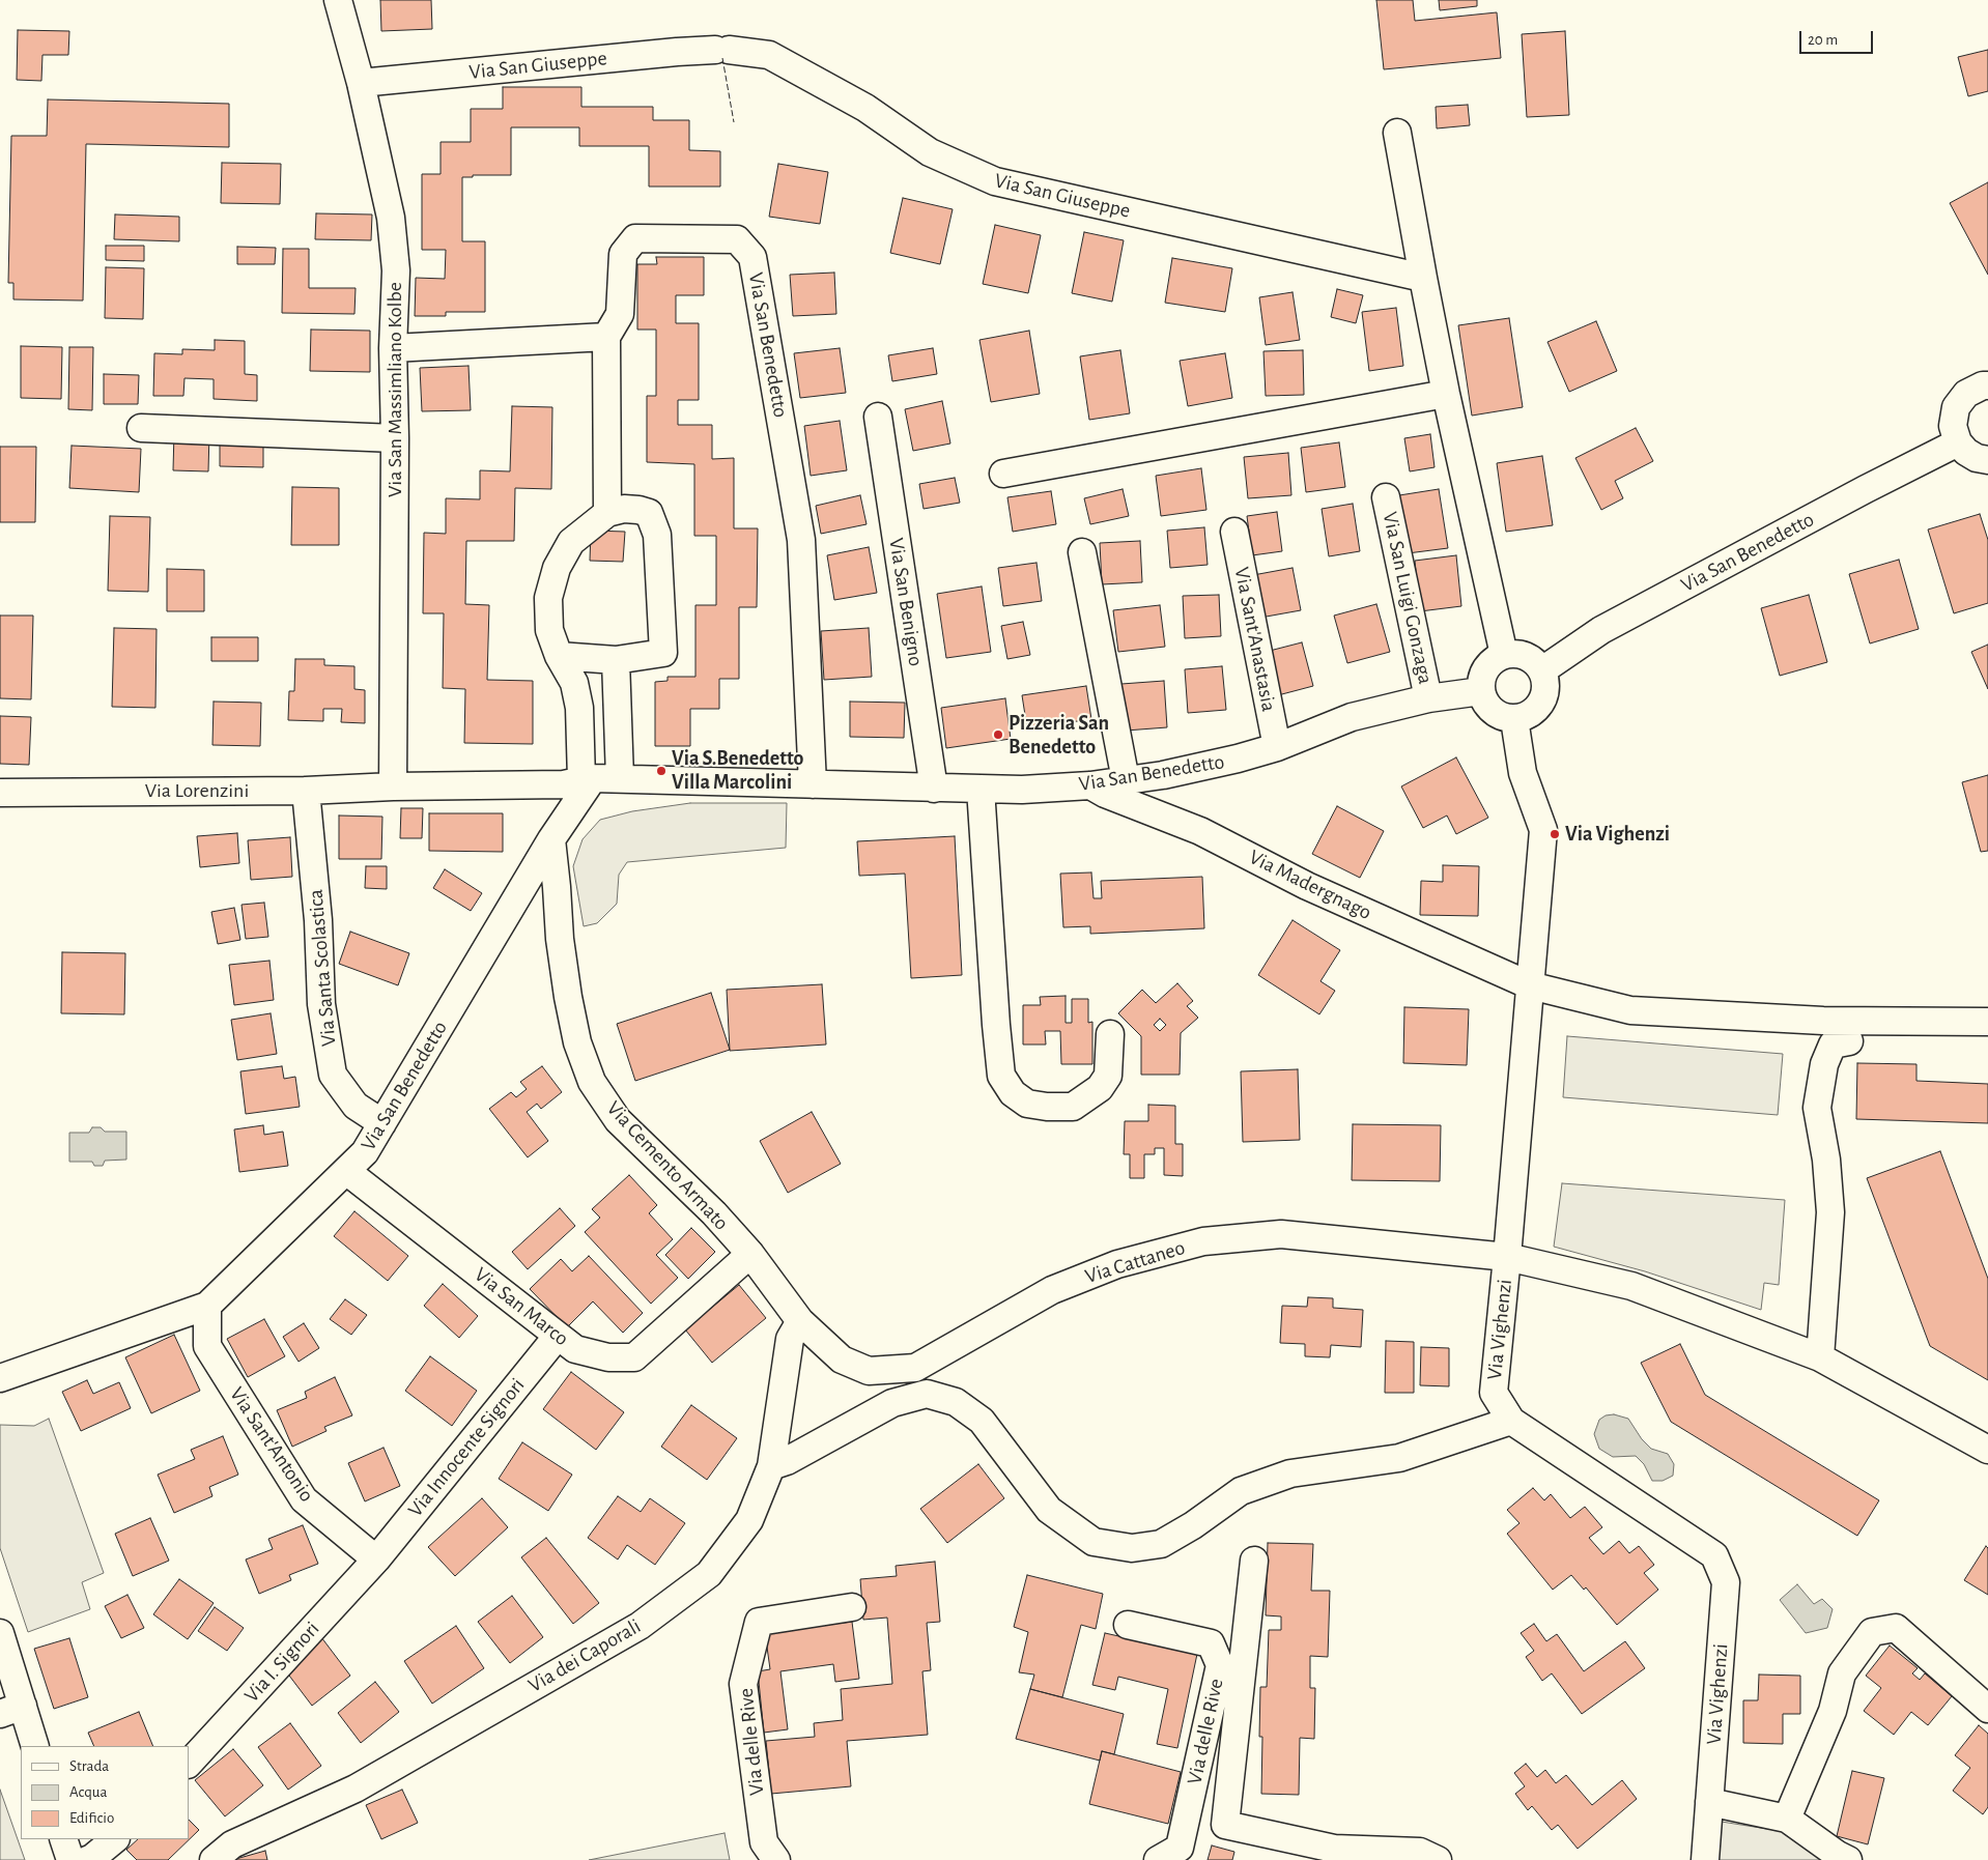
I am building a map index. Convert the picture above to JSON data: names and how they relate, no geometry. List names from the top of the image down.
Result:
{
  "streets": {
    "street": [
      "Via San Giuseppe",
      "Via San Benedetto",
      "Via San Massimliano Kolbe",
      "Via San Luigi Gonzaga",
      "Via San Benigno",
      "Via Sant'Anastasia",
      "Via Lorenzini",
      "Via Madergnago",
      "Via Santa Scolastica",
      "Via Cemento Armato",
      "Via Cattaneo",
      "Via San Marco",
      "Via Vighenzi",
      "Via Sant'Antonio",
      "Via Innocente Signori",
      "Via dei Caporali",
      "Via I. Signori",
      "Via delle Rive"
    ]
  },
  "crossings": [
    ["Via San Giuseppe", "Via San Massimliano Kolbe"],
    ["Via San Benedetto", "Via San Luigi Gonzaga"],
    ["Via San Benedetto", "Via San Benigno"],
    ["Via San Benedetto", "Via Sant'Anastasia"],
    ["Via San Benedetto", "Via Lorenzini"],
    ["Via San Benedetto", "Via Madergnago"],
    ["Via San Benedetto", "Via Santa Scolastica"],
    ["Via San Benedetto", "Via Cemento Armato"],
    ["Via San Benedetto", "Via San Marco"],
    ["Via San Benedetto", "Via Vighenzi"],
    ["Via San Benedetto", "Via Sant'Antonio"],
    ["Via San Massimliano Kolbe", "Via Lorenzini"],
    ["Via Lorenzini", "Via Santa Scolastica"],
    ["Via Madergnago", "Via Vighenzi"],
    ["Via Cemento Armato", "Via Cattaneo"],
    ["Via Cemento Armato", "Via San Marco"],
    ["Via Cemento Armato", "Via dei Caporali"],
    ["Via Cattaneo", "Via Vighenzi"],
    ["Via Cattaneo", "Via dei Caporali"],
    ["Via San Marco", "Via Innocente Signori"],
    ["Via Sant'Antonio", "Via Innocente Signori"],
    ["Via Sant'Antonio", "Via I. Signori"],
    ["Via Innocente Signori", "Via I. Signori"]
  ],
  "places": ["Pizzeria San Benedetto", "Via S.Benedetto Villa Marcolini", "Via Vighenzi"],
  "legend": ["Strada", "Acqua", "Edificio"],
  "scale_bar": "20 m"
}
